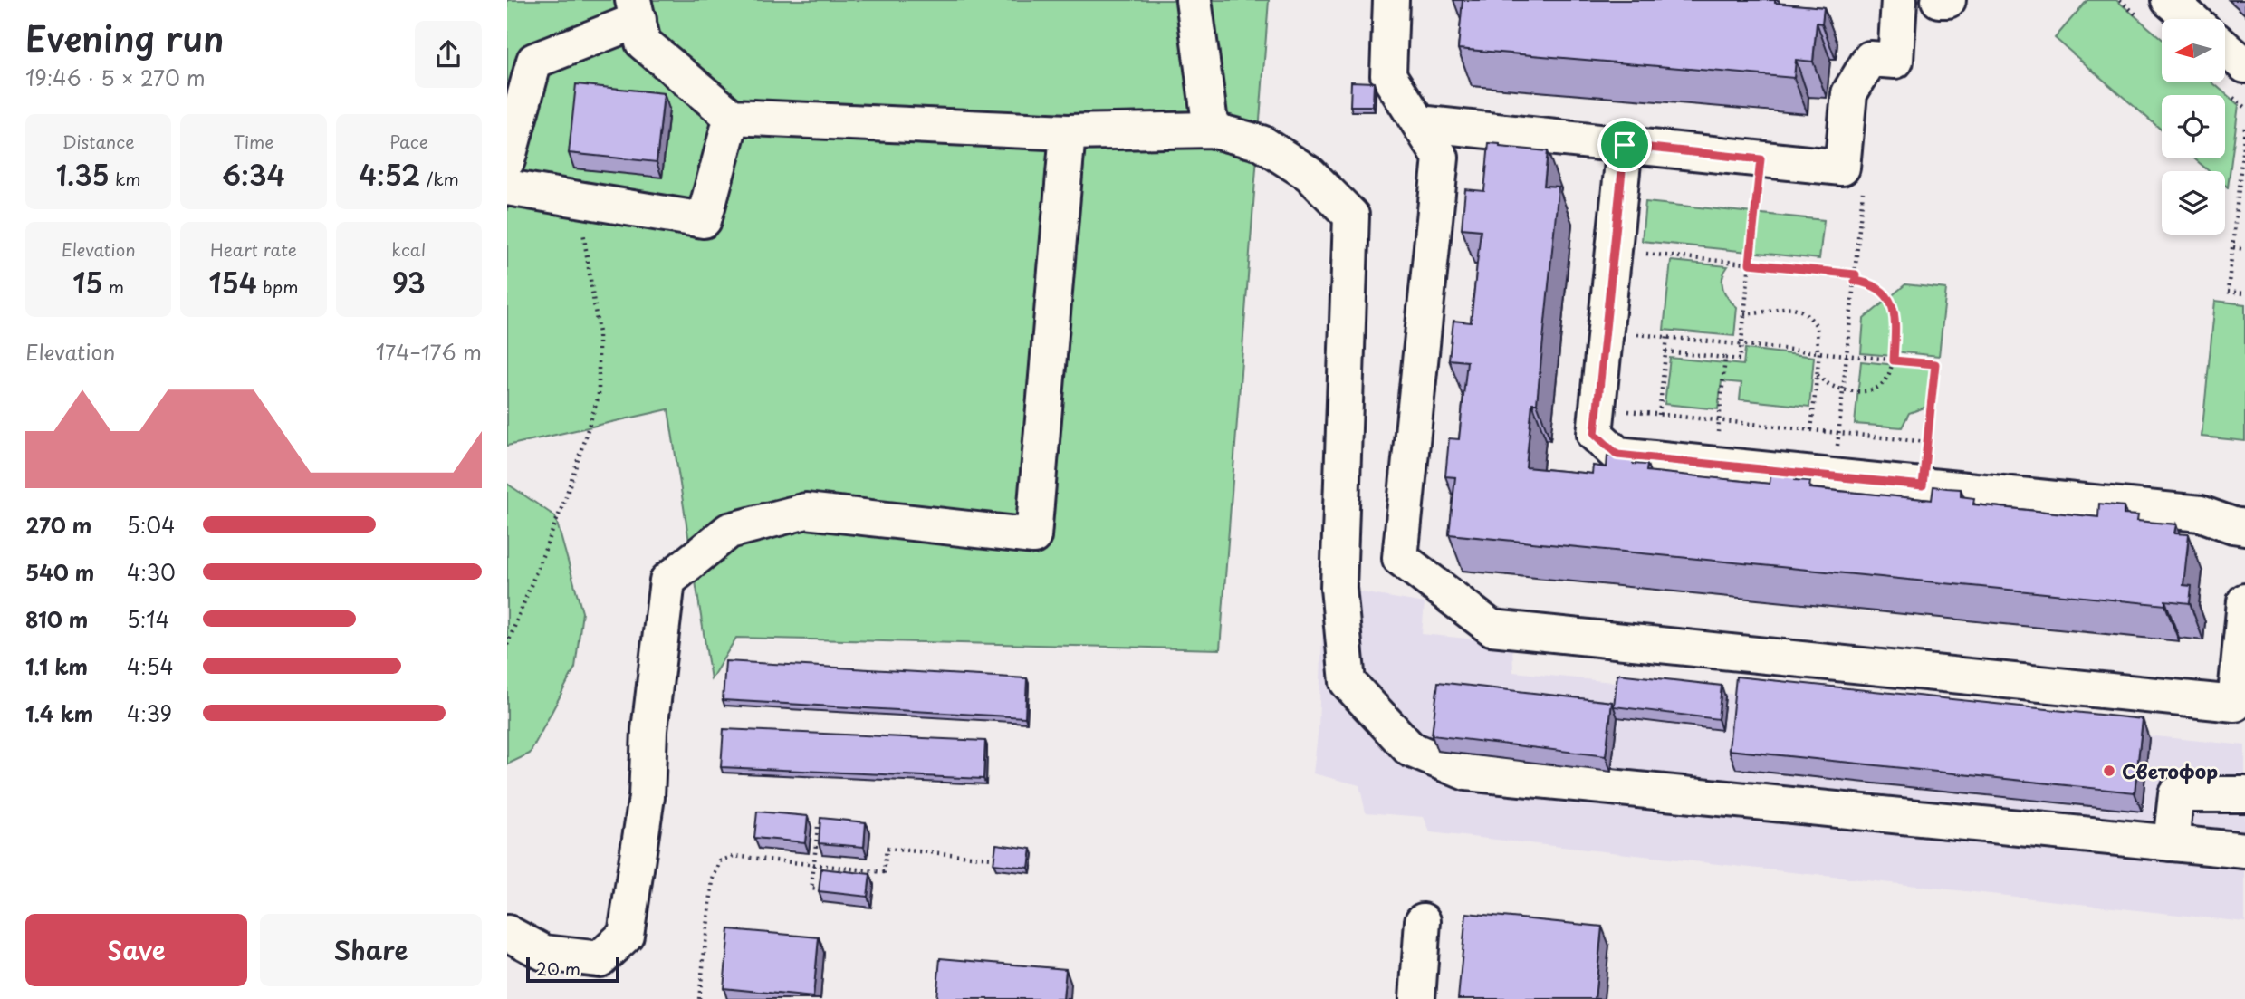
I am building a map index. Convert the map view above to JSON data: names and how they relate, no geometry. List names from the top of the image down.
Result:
{
  "places": ["Светофор"],
  "scale_bar": "20 m",
  "north": "left",
  "page": {
    "heading": ["Evening run", "19:46 · 5 × 270 m"],
    "stats": [
      ["Distance", "1.35 km"],
      ["Time", "6:34"],
      ["Pace", "4:52 /km"],
      ["Elevation", "15 m"],
      ["Heart rate", "154 bpm"],
      ["kcal", "93"]
    ],
    "chart": ["Elevation", "174–176 m"],
    "list": [
      {
        "name": "270 m",
        "note": "5:04"
      },
      {
        "name": "540 m",
        "note": "4:30"
      },
      {
        "name": "810 m",
        "note": "5:14"
      },
      {
        "name": "1.1 km",
        "note": "4:54"
      },
      {
        "name": "1.4 km",
        "note": "4:39"
      }
    ],
    "buttons": ["Save", "Share"],
    "scale": "20 m"
  }
}
